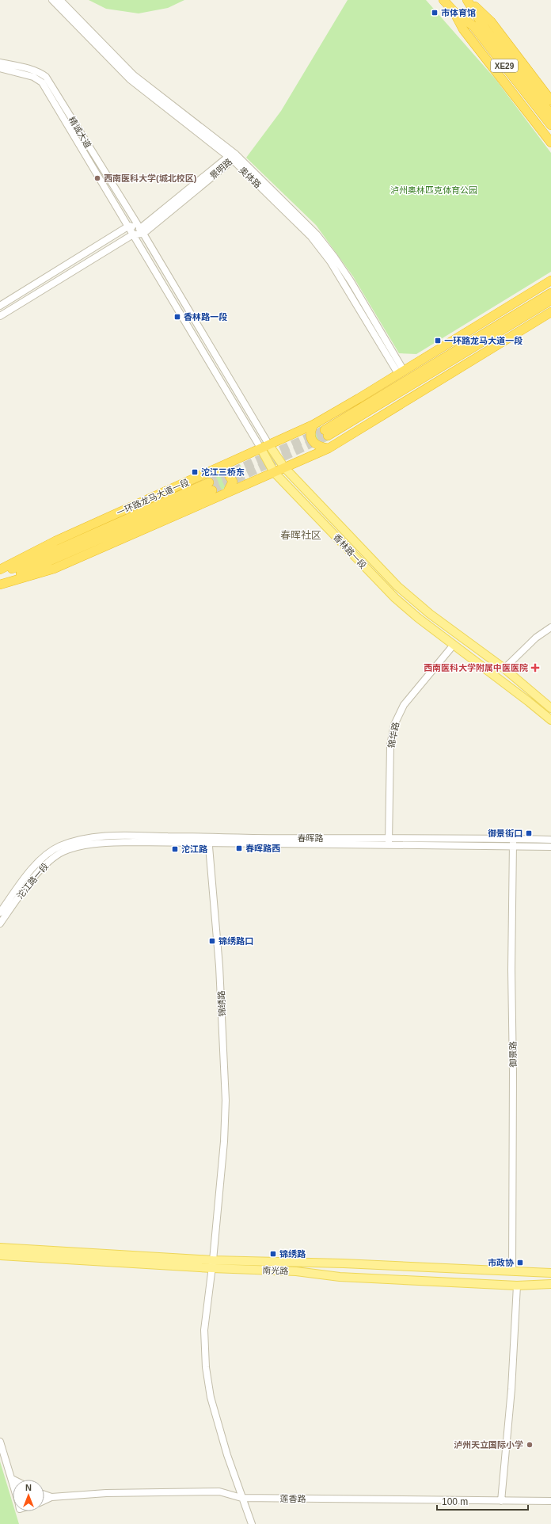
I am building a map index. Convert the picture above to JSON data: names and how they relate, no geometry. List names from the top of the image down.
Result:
{
  "streets": {
    "highway": ["XE29", "一环路龙马大道一段"],
    "main road": ["香林路一段", "南光路"],
    "street": [
      "精诚大道",
      "景明路",
      "奥体路",
      "锦华路",
      "春晖路",
      "沱江路一段",
      "锦绣路",
      "御景路",
      "莲香路"
    ]
  },
  "crossings": [
    ["精诚大道", "景明路"],
    ["精诚大道", "香林路一段"],
    ["景明路", "奥体路"],
    ["景明路", "香林路一段"],
    ["奥体路", "一环路龙马大道一段"],
    ["一环路龙马大道一段", "香林路一段"],
    ["香林路一段", "锦华路"],
    ["锦华路", "春晖路"],
    ["春晖路", "沱江路一段"],
    ["春晖路", "锦绣路"],
    ["春晖路", "御景路"],
    ["锦绣路", "南光路"],
    ["锦绣路", "莲香路"],
    ["御景路", "南光路"]
  ],
  "districts": ["春晖社区"],
  "parks": ["泸州奥林匹克体育公园"],
  "places": {
    "transit": [
      "市体育馆",
      "香林路一段",
      "一环路龙马大道一段",
      "沱江三桥东",
      "御景街口",
      "春晖路西",
      "沱江路",
      "锦绣路口",
      "锦绣路",
      "市政协"
    ],
    "other": ["西南医科大学(城北校区)", "泸州天立国际小学"],
    "health": ["西南医科大学附属中医医院"]
  },
  "scale_bar": "100 m",
  "north": "top"
}
